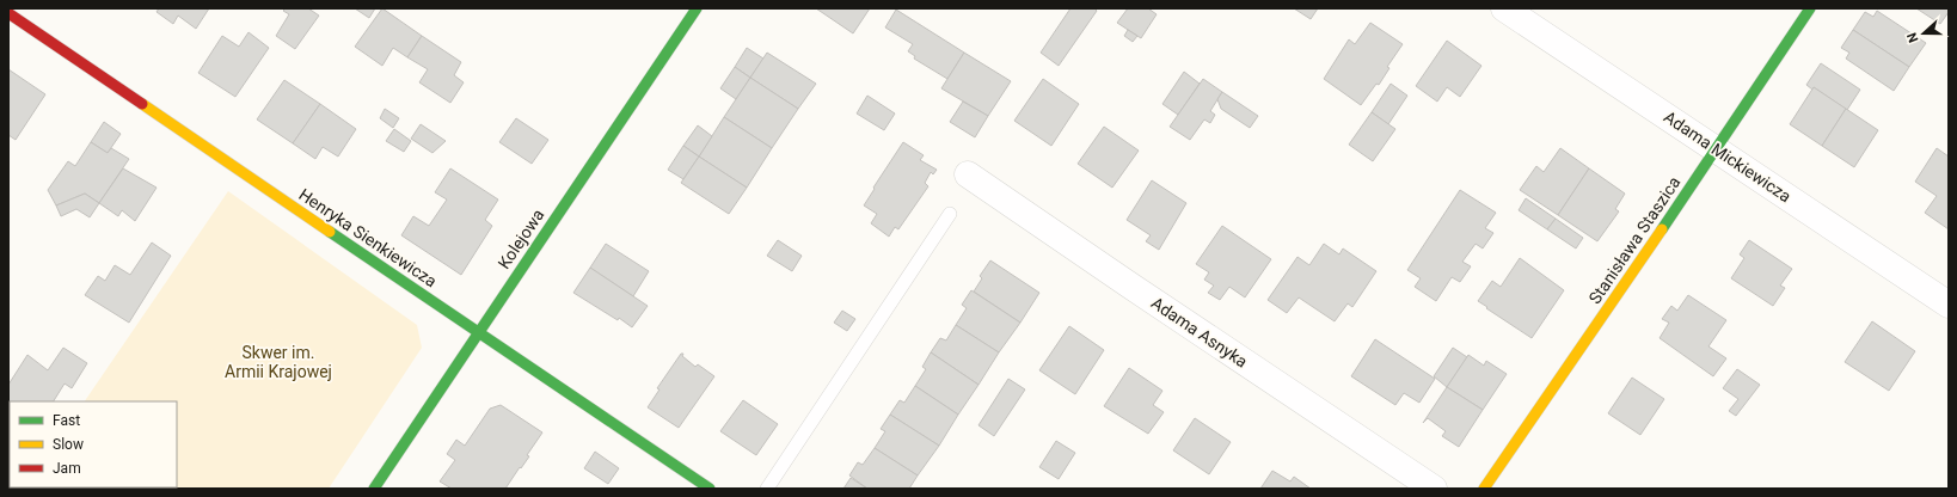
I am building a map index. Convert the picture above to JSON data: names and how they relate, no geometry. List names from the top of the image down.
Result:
{
  "streets": {
    "street": [
      "Adama Mickiewicza",
      "Henryka Sienkiewicza",
      "Kolejowa",
      "Stanisława Staszica",
      "Adama Asnyka"
    ]
  },
  "crossings": [
    ["Adama Mickiewicza", "Stanisława Staszica"],
    ["Henryka Sienkiewicza", "Kolejowa"]
  ],
  "parks": ["Skwer im. Armii Krajowej"],
  "legend": ["Fast", "Slow", "Jam"],
  "north": "left"
}
